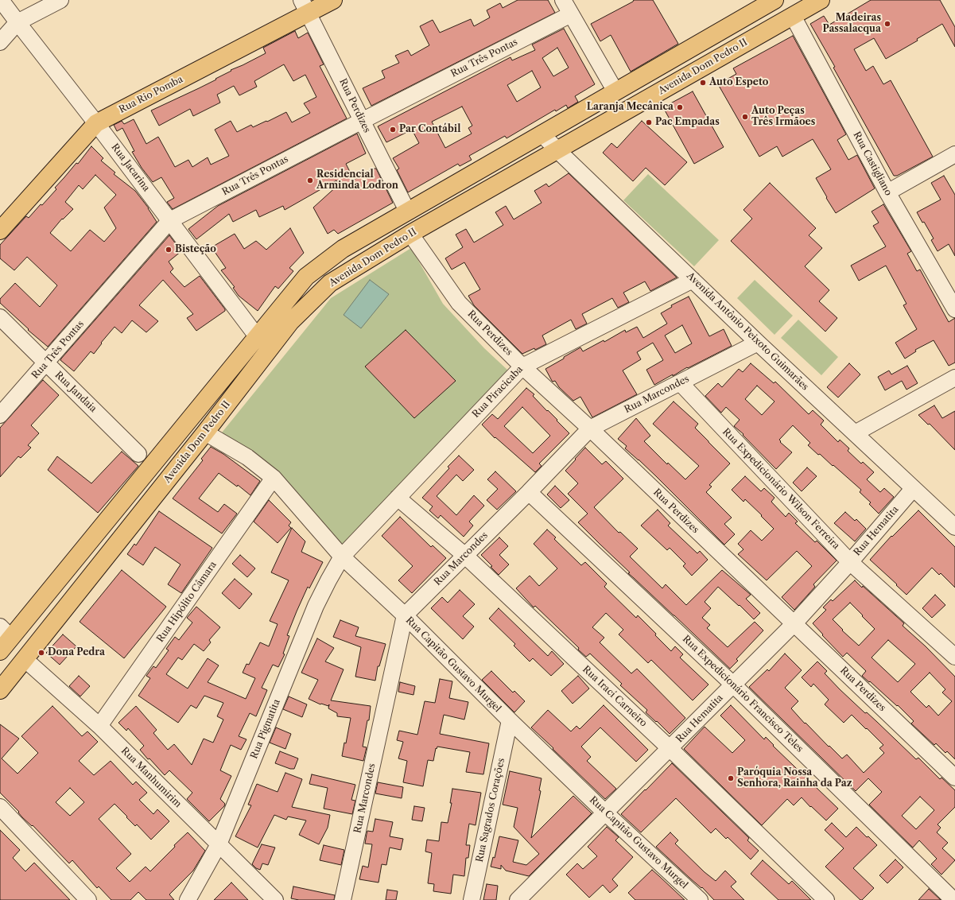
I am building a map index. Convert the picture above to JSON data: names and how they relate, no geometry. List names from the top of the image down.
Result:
{
  "streets": {
    "main road": ["Avenida Dom Pedro II", "Rua Rio Pomba"],
    "street": [
      "Rua Três Pontas",
      "Rua Perdizes",
      "Rua Castigliano",
      "Rua Jacarina",
      "Avenida Antônio Peixoto Guimarães",
      "Rua Jandaia",
      "Rua Piracicaba",
      "Rua Marcondes",
      "Rua Expedicionário Wilson Ferreira",
      "Rua Hematita",
      "Rua Hipólito Câmara",
      "Rua Capitão Gustavo Murgel",
      "Rua Expedicionário Francisco Teles",
      "Rua Irací Carneiro",
      "Rua Pigmatita",
      "Rua Manhumirim",
      "Rua Sagrados Corações"
    ]
  },
  "crossings": [
    ["Rua Três Pontas", "Rua Perdizes"],
    ["Rua Três Pontas", "Rua Jacarina"],
    ["Rua Três Pontas", "Rua Jandaia"],
    ["Avenida Dom Pedro II", "Rua Perdizes"],
    ["Avenida Dom Pedro II", "Rua Castigliano"],
    ["Avenida Dom Pedro II", "Rua Jacarina"],
    ["Avenida Dom Pedro II", "Avenida Antônio Peixoto Guimarães"],
    ["Avenida Dom Pedro II", "Rua Capitão Gustavo Murgel"],
    ["Avenida Dom Pedro II", "Rua Manhumirim"],
    ["Rua Rio Pomba", "Rua Perdizes"],
    ["Rua Rio Pomba", "Rua Jacarina"],
    ["Rua Perdizes", "Rua Piracicaba"],
    ["Rua Perdizes", "Rua Marcondes"],
    ["Rua Perdizes", "Rua Hematita"],
    ["Avenida Antônio Peixoto Guimarães", "Rua Piracicaba"],
    ["Avenida Antônio Peixoto Guimarães", "Rua Marcondes"],
    ["Avenida Antônio Peixoto Guimarães", "Rua Hematita"],
    ["Rua Piracicaba", "Rua Capitão Gustavo Murgel"],
    ["Rua Piracicaba", "Rua Irací Carneiro"],
    ["Rua Piracicaba", "Rua Pigmatita"],
    ["Rua Marcondes", "Rua Expedicionário Wilson Ferreira"],
    ["Rua Marcondes", "Rua Capitão Gustavo Murgel"],
    ["Rua Marcondes", "Rua Expedicionário Francisco Teles"],
    ["Rua Marcondes", "Rua Irací Carneiro"],
    ["Rua Expedicionário Wilson Ferreira", "Rua Hematita"],
    ["Rua Hematita", "Rua Capitão Gustavo Murgel"],
    ["Rua Hematita", "Rua Expedicionário Francisco Teles"],
    ["Rua Hematita", "Rua Irací Carneiro"],
    ["Rua Hipólito Câmara", "Rua Capitão Gustavo Murgel"],
    ["Rua Hipólito Câmara", "Rua Manhumirim"],
    ["Rua Capitão Gustavo Murgel", "Rua Pigmatita"],
    ["Rua Capitão Gustavo Murgel", "Rua Sagrados Corações"],
    ["Rua Pigmatita", "Rua Manhumirim"]
  ],
  "places": [
    "Madeiras Passalacqua",
    "Auto Espeto",
    "Laranja Mecânica",
    "Auto Peças Três Irmãoes",
    "Pac Empadas",
    "Par Contábil",
    "Residencial Arminda Lodron",
    "Bisteção",
    "Dona Pedra",
    "Paróquia Nossa Senhora, Rainha da Paz"
  ]
}
